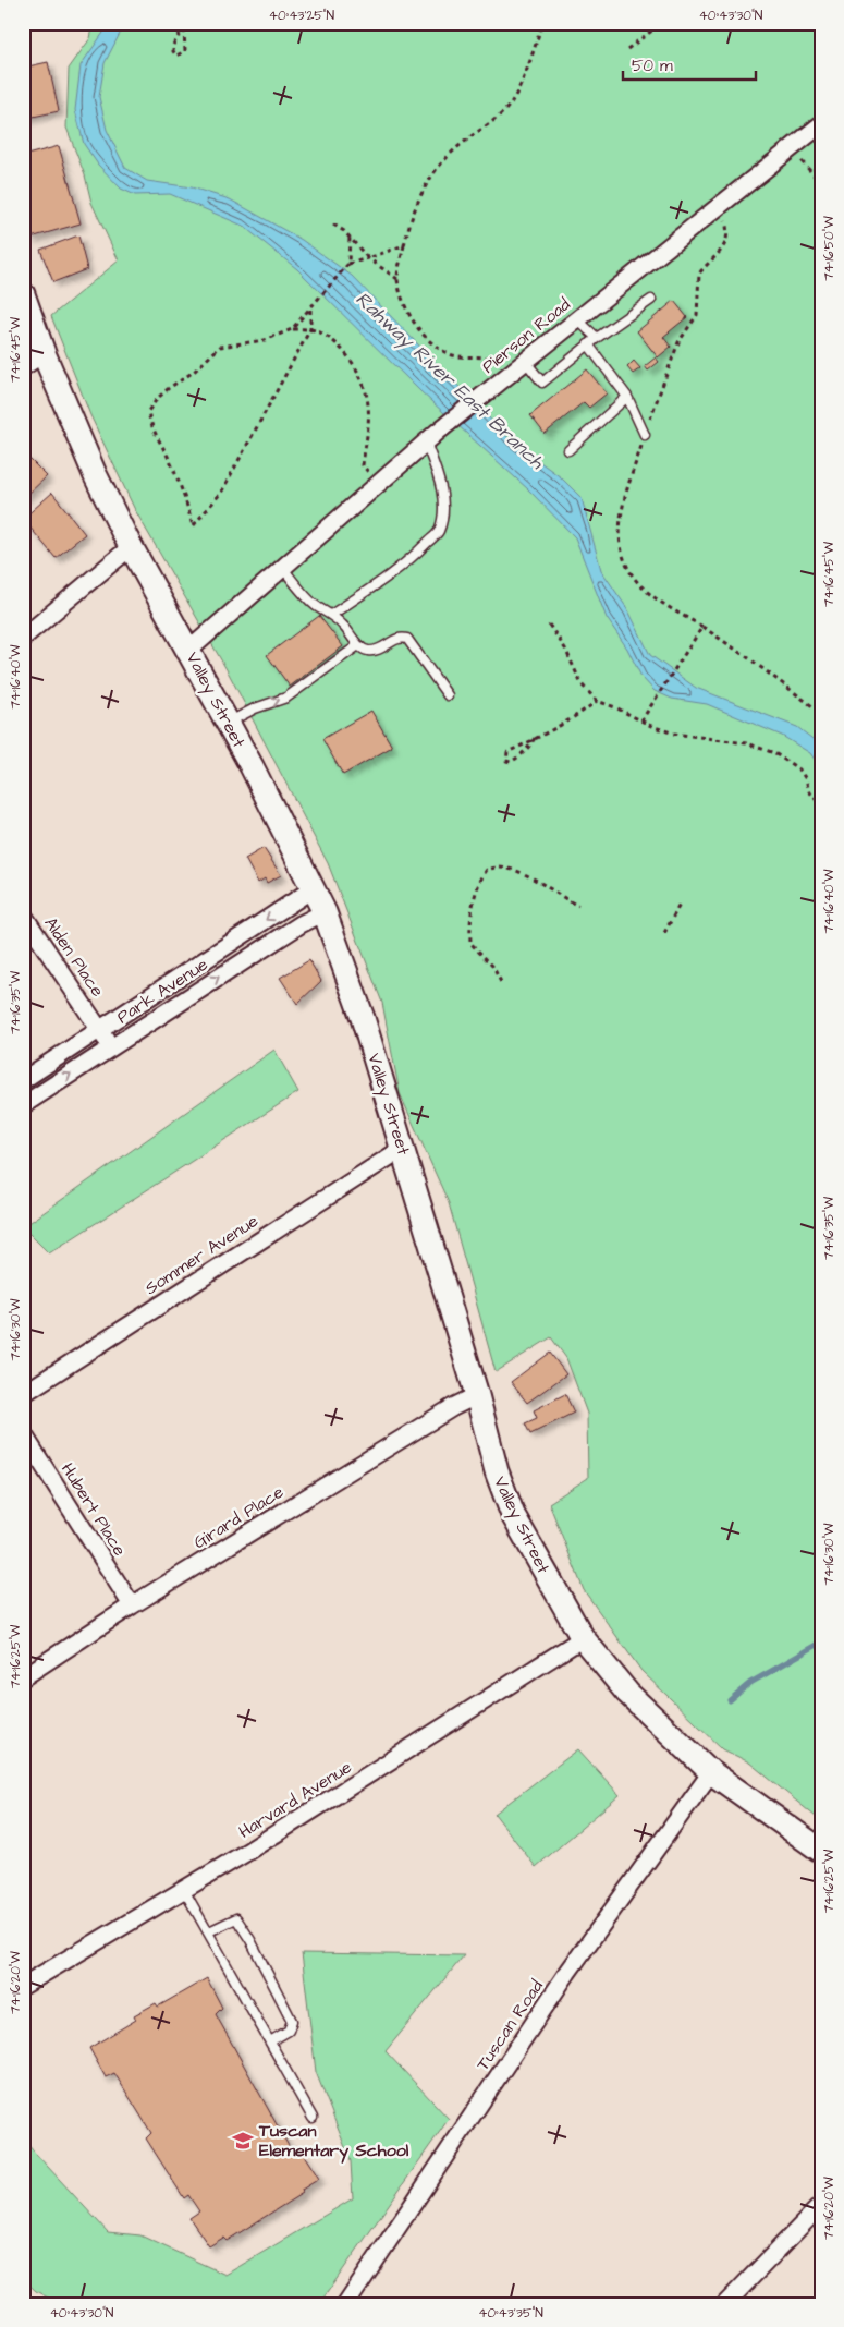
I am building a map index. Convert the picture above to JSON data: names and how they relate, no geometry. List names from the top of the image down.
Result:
{
  "streets": {
    "main road": ["Valley Street"],
    "street": [
      "Pierson Road",
      "Alden Place",
      "Park Avenue",
      "Sommer Avenue",
      "Hubert Place",
      "Girard Place",
      "Harvard Avenue",
      "Tuscan Road"
    ]
  },
  "crossings": [
    ["Pierson Road", "Valley Street"],
    ["Valley Street", "Park Avenue"],
    ["Valley Street", "Sommer Avenue"],
    ["Valley Street", "Girard Place"],
    ["Valley Street", "Harvard Avenue"],
    ["Valley Street", "Tuscan Road"],
    ["Alden Place", "Park Avenue"],
    ["Hubert Place", "Girard Place"]
  ],
  "water": ["Rahway River East Branch"],
  "places": {
    "school or university": ["Tuscan Elementary School"]
  },
  "scale_bar": "50 m",
  "coordinates": [
    "40°43'25\"N",
    "40°43'30\"N",
    "74°16'50\"W",
    "74°16'45\"W",
    "74°16'40\"W",
    "74°16'35\"W",
    "74°16'30\"W",
    "74°16'25\"W",
    "74°16'20\"W",
    "40°43'35\"N"
  ]
}
